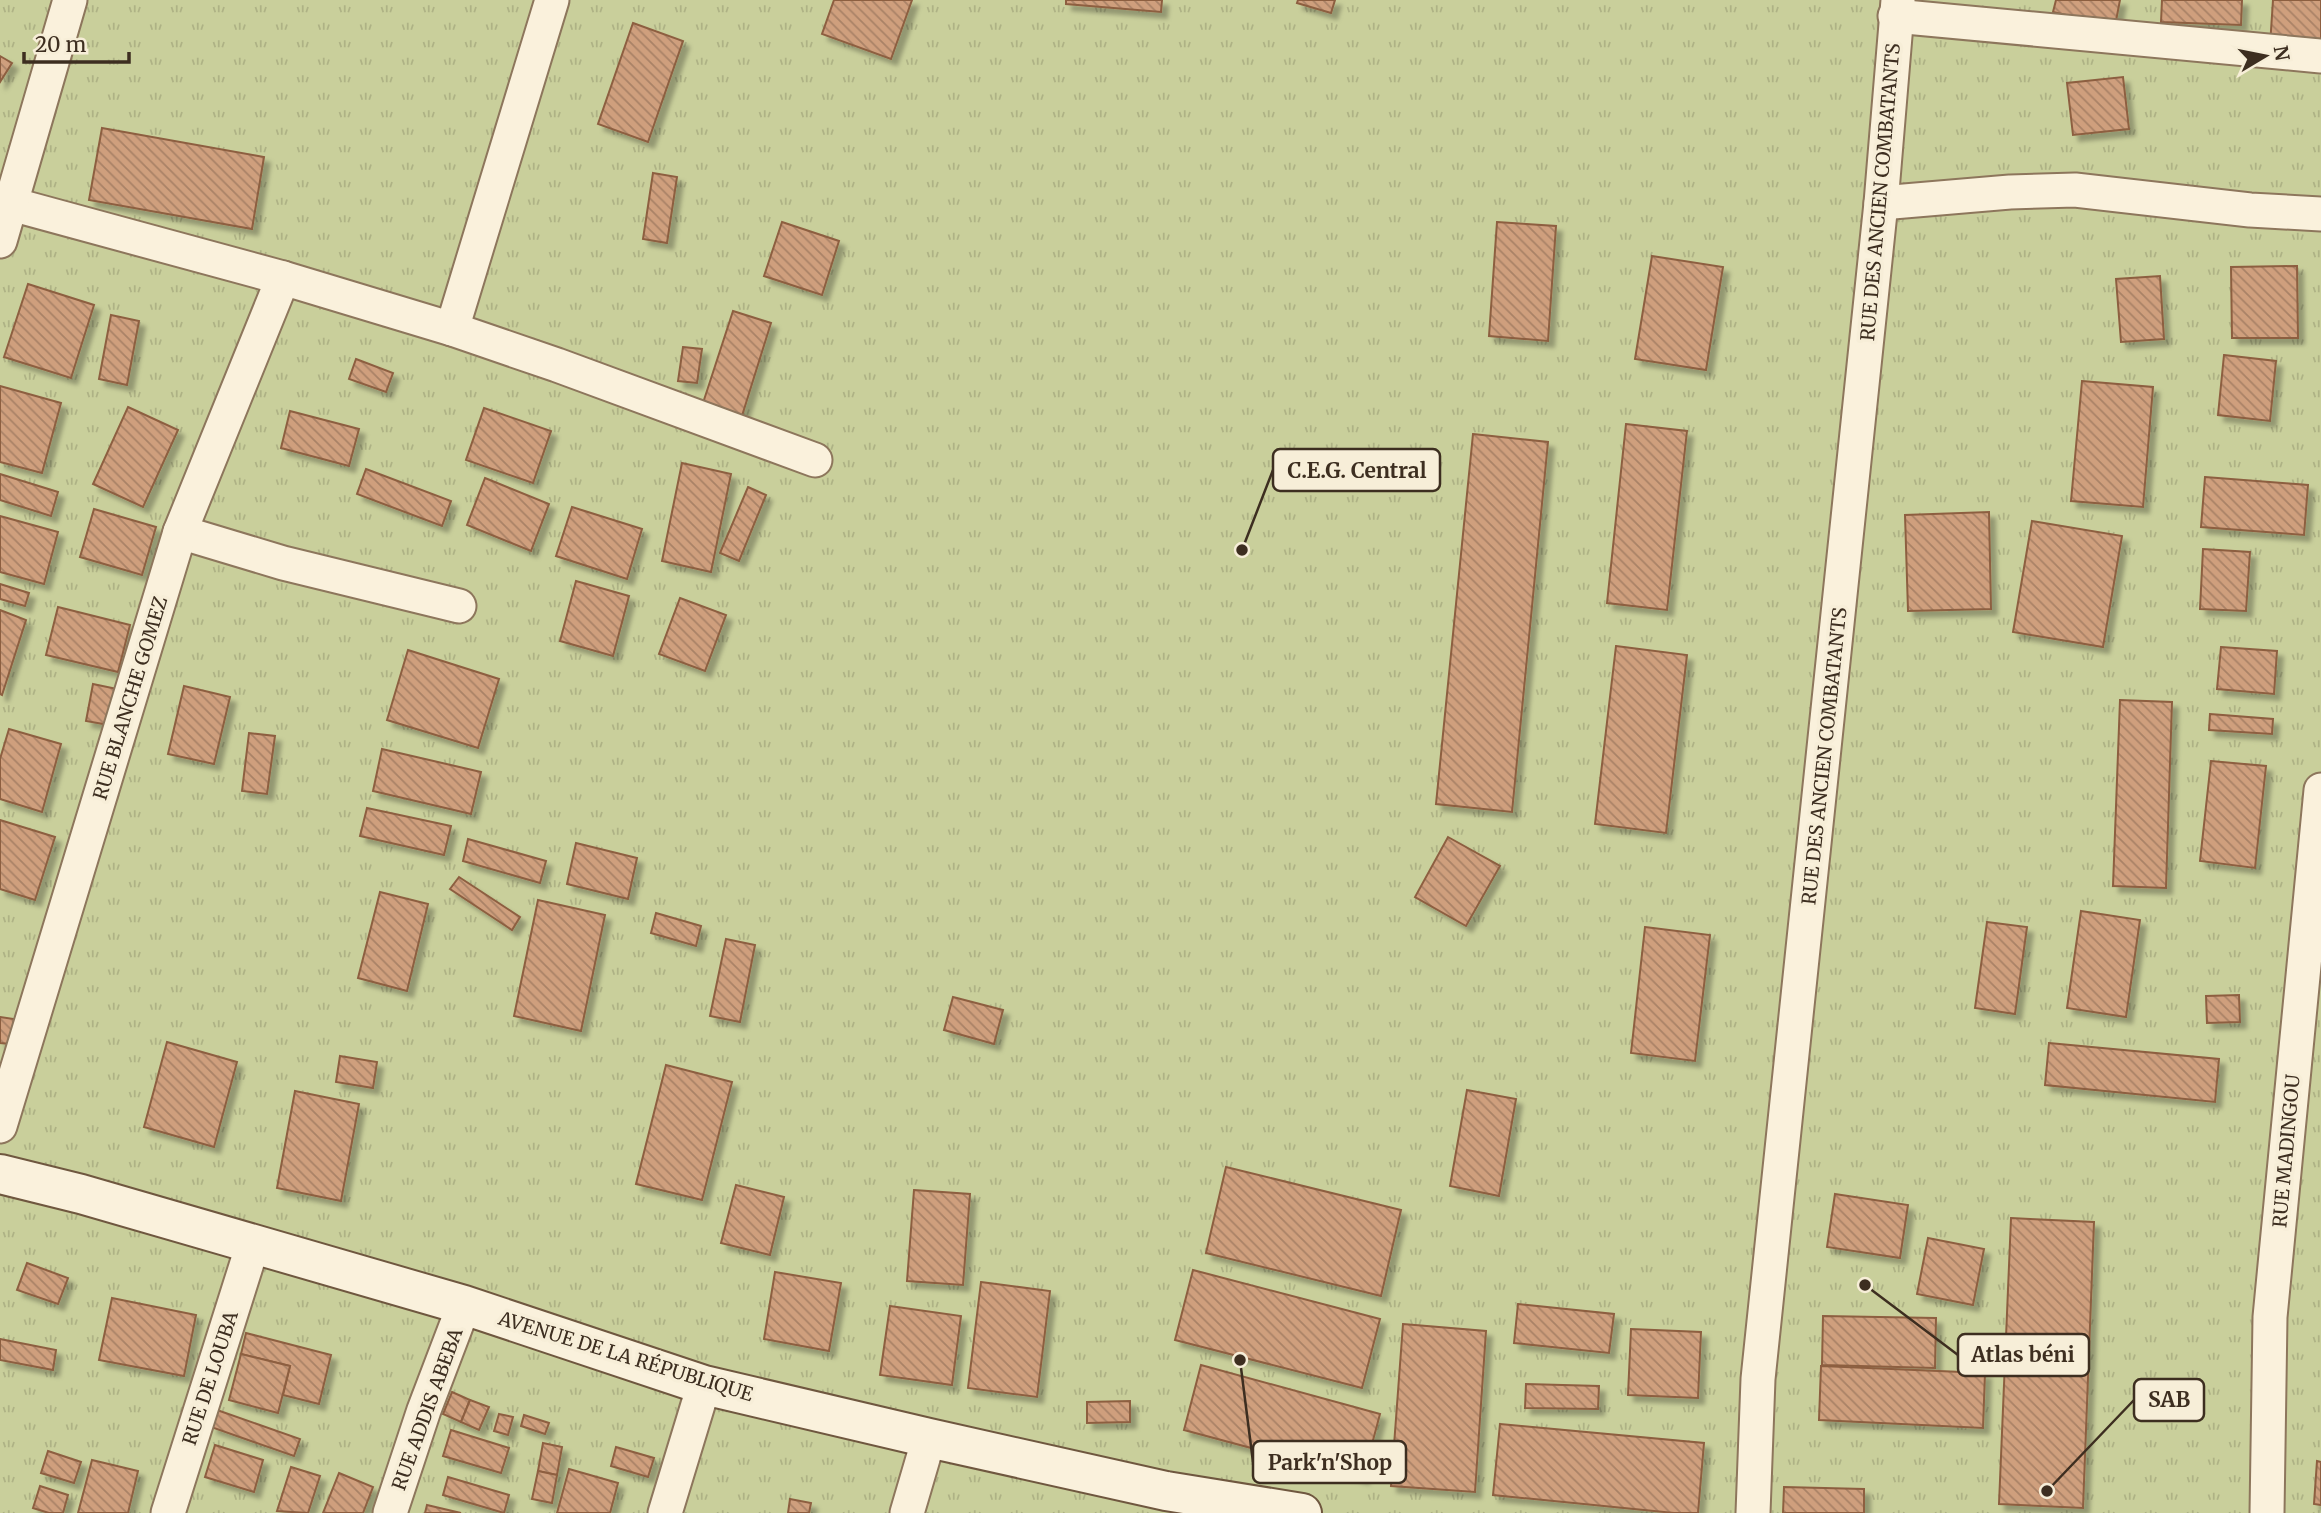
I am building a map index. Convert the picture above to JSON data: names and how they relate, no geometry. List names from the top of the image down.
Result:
{
  "streets": {
    "street": [
      "RUE DES ANCIEN COMBATANTS",
      "RUE BLANCHE GOMEZ",
      "RUE MADINGOU",
      "AVENUE DE LA RÉPUBLIQUE",
      "RUE DE LOUBA",
      "RUE ADDIS ABEBA"
    ]
  },
  "crossings": [
    ["AVENUE DE LA RÉPUBLIQUE", "RUE DE LOUBA"],
    ["AVENUE DE LA RÉPUBLIQUE", "RUE ADDIS ABEBA"]
  ],
  "places": [
    "C.E.G. Central",
    "Atlas béni",
    "Park'n'Shop",
    "SAB"
  ],
  "scale_bar": "20 m",
  "north": "right"
}
